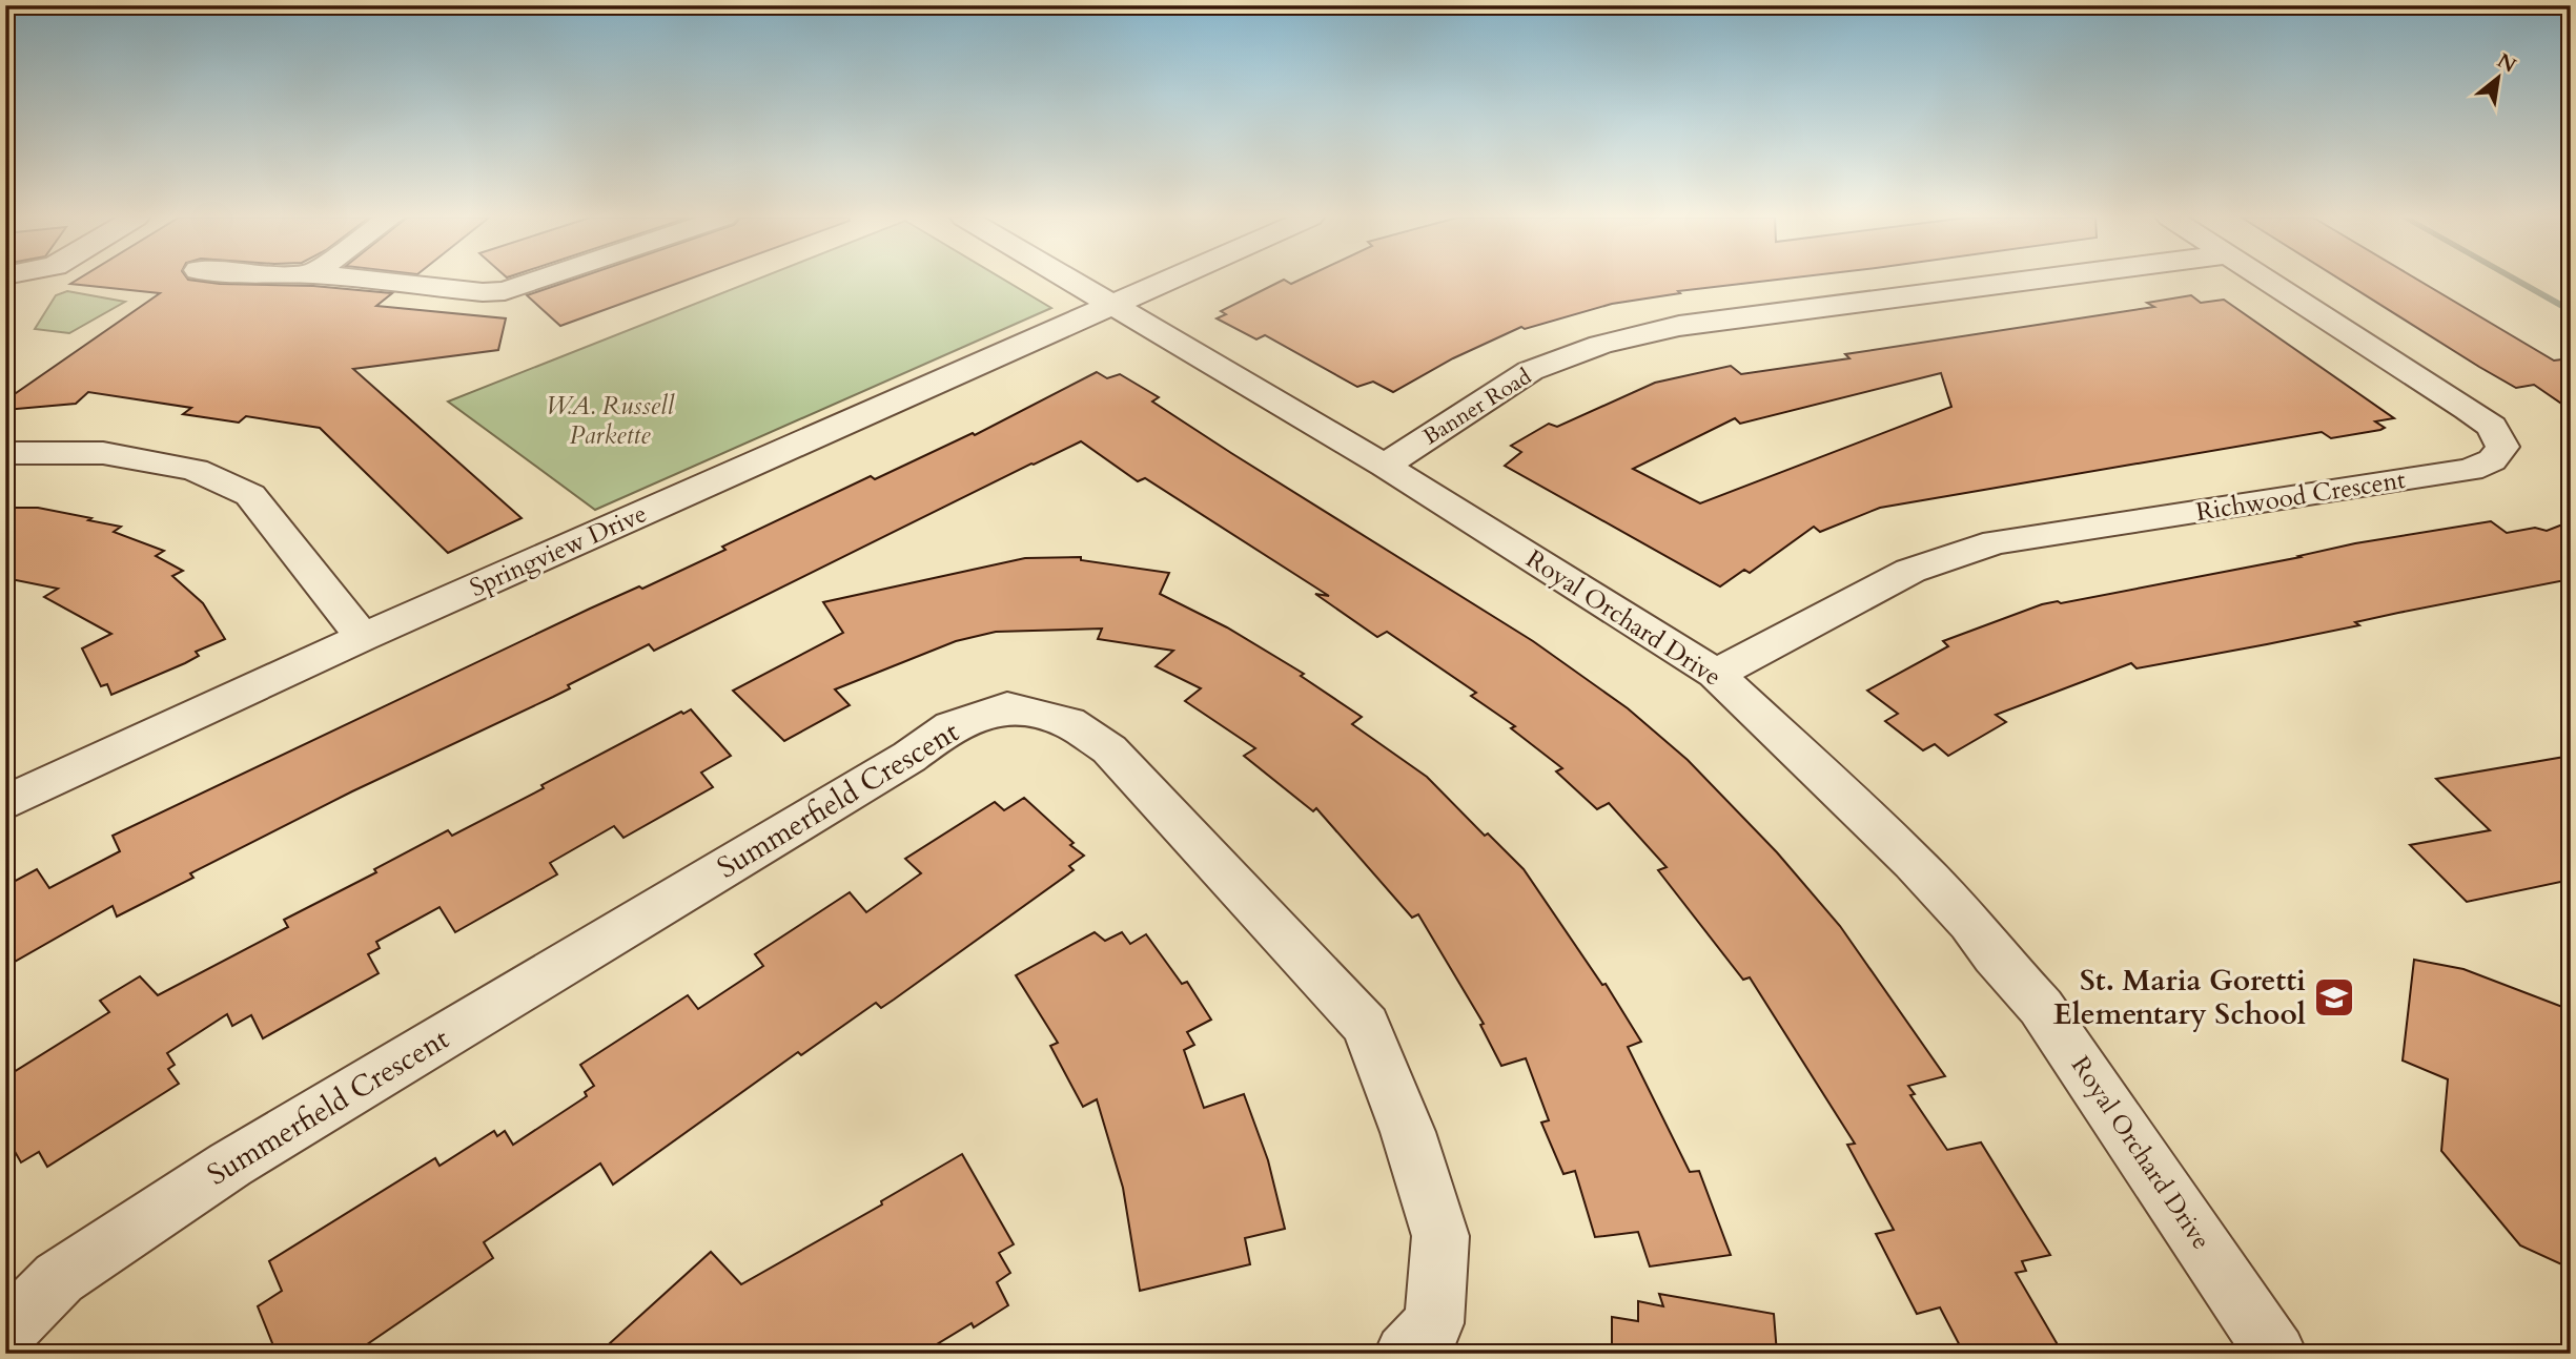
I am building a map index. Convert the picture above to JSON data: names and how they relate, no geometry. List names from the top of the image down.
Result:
{
  "streets": {
    "street": [
      "Banner Road",
      "Richwood Crescent",
      "Springview Drive",
      "Royal Orchard Drive",
      "Summerfield Crescent"
    ]
  },
  "crossings": [
    ["Banner Road", "Royal Orchard Drive"],
    ["Richwood Crescent", "Royal Orchard Drive"],
    ["Springview Drive", "Royal Orchard Drive"]
  ],
  "parks": ["W.A. Russell Parkette"],
  "places": {
    "school or university": ["St. Maria Goretti Elementary School"]
  },
  "north": "top right"
}
